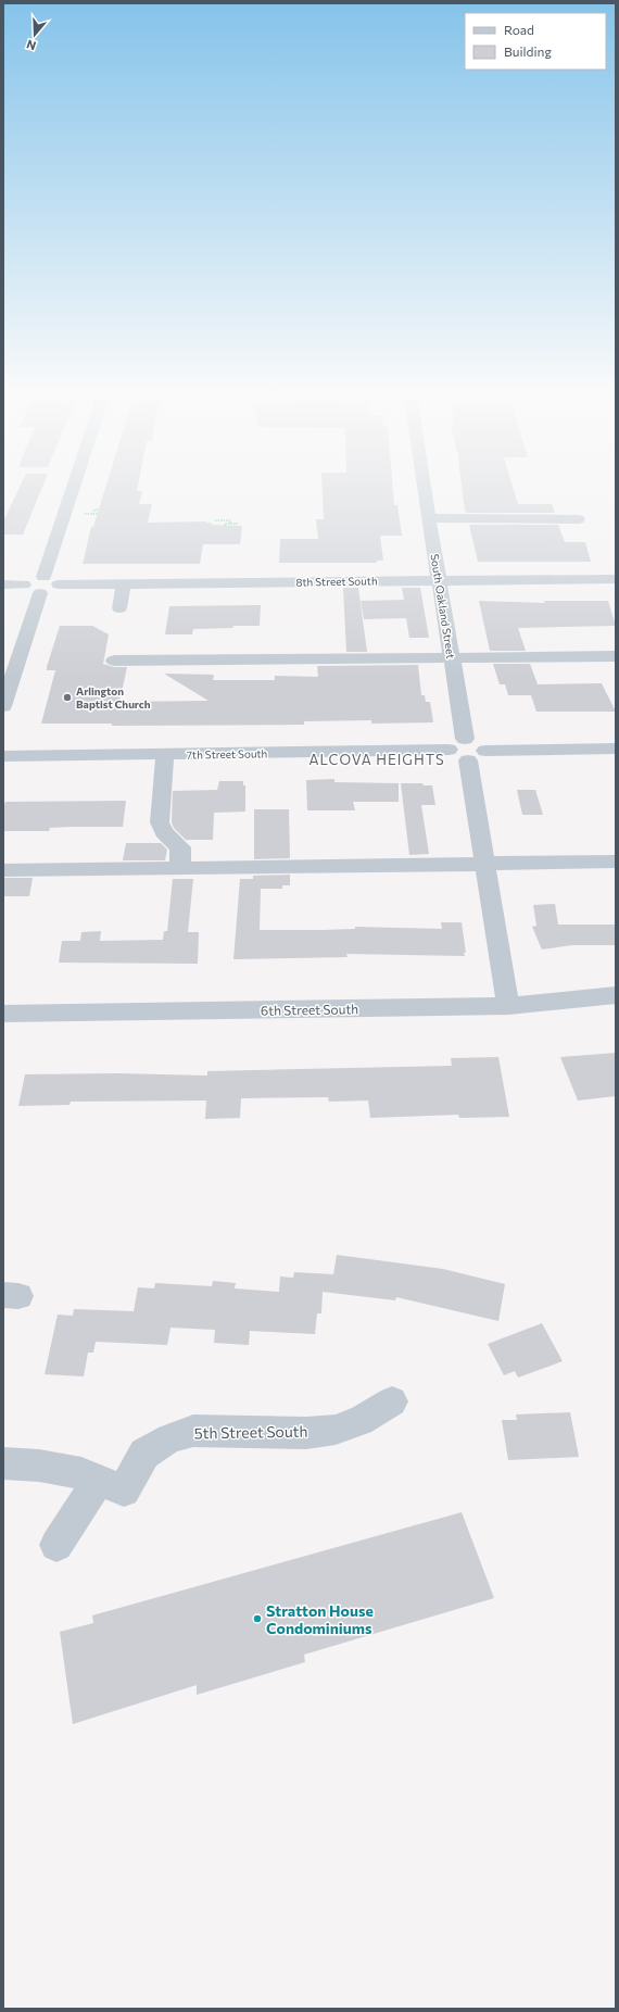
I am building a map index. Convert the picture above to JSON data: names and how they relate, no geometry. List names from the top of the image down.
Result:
{
  "streets": {
    "street": [
      "8th Street South",
      "South Oakland Street",
      "7th Street South",
      "6th Street South",
      "5th Street South"
    ]
  },
  "crossings": [
    ["8th Street South", "South Oakland Street"]
  ],
  "districts": ["ALCOVA HEIGHTS"],
  "places": ["Arlington Baptist Church", "Stratton House Condominiums"],
  "legend": ["Road", "Building"],
  "north": "bottom"
}
